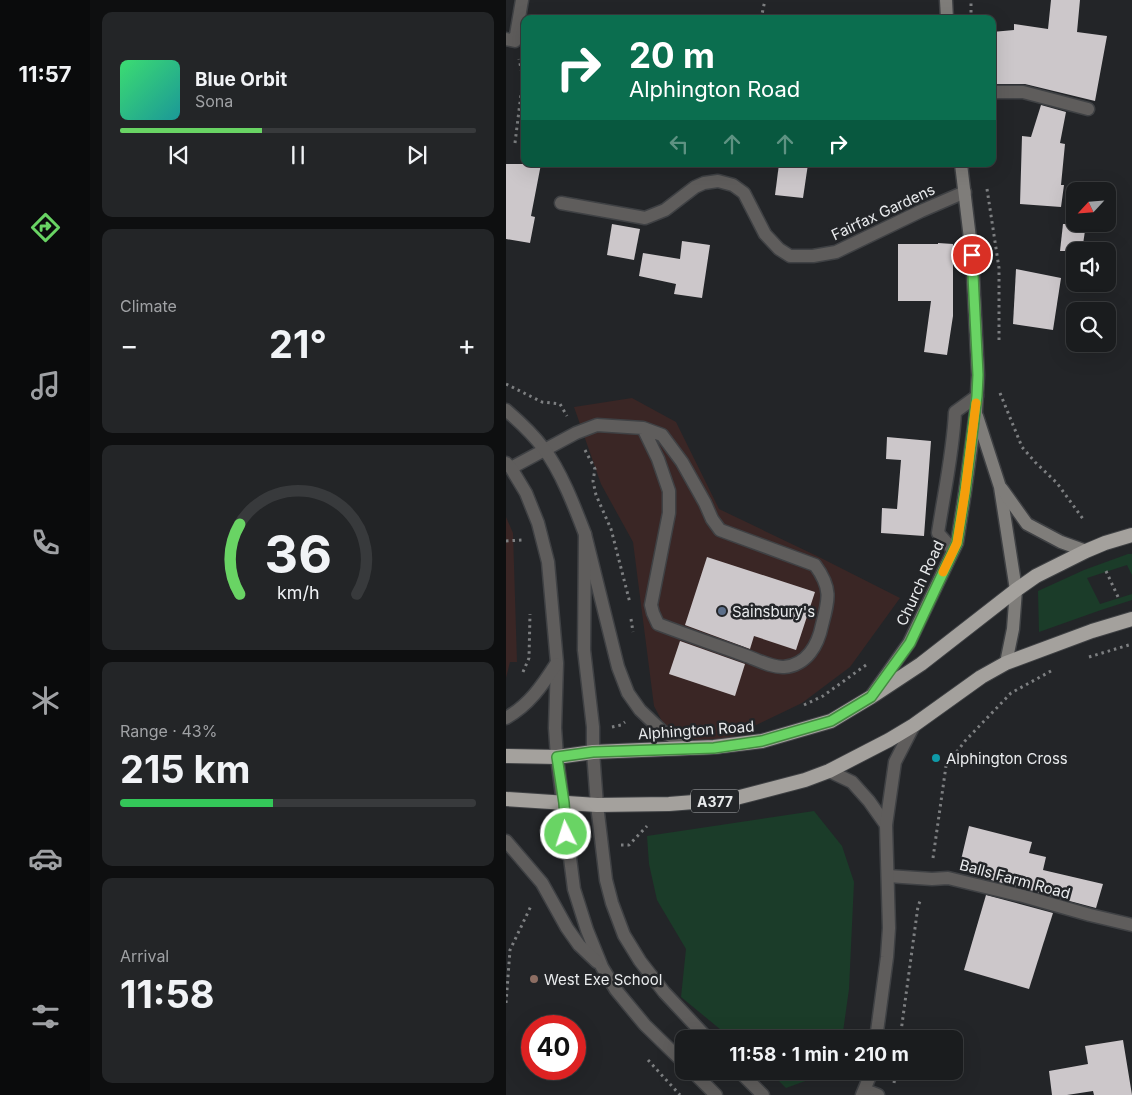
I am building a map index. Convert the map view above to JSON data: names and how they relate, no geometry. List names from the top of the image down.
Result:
{
  "streets": {
    "highway": ["Alphington Road", "A377"],
    "main road": ["Church Road"],
    "street": ["Fairfax Gardens", "Balls Farm Road"]
  },
  "crossings": [
    ["Fairfax Gardens", "Church Road"],
    ["Church Road", "Alphington Road"],
    ["Church Road", "A377"]
  ],
  "places": ["Sainsbury's", "Alphington Cross", "West Exe School"],
  "north": "bottom left",
  "page": {
    "tabs": "11:57",
    "turn": ["20 m", "Alphington Road"],
    "song": ["Blue Orbit", "Sona"],
    "tile": [
      "Climate",
      ["Range · 43%", "215 km"],
      ["Arrival", "11:58"]
    ],
    "heat": ["−", "21°", "+"],
    "limit": "40",
    "trip": "11:58 · 1 min · 210 m",
    "gauge": ["36", "km/h"]
  }
}
